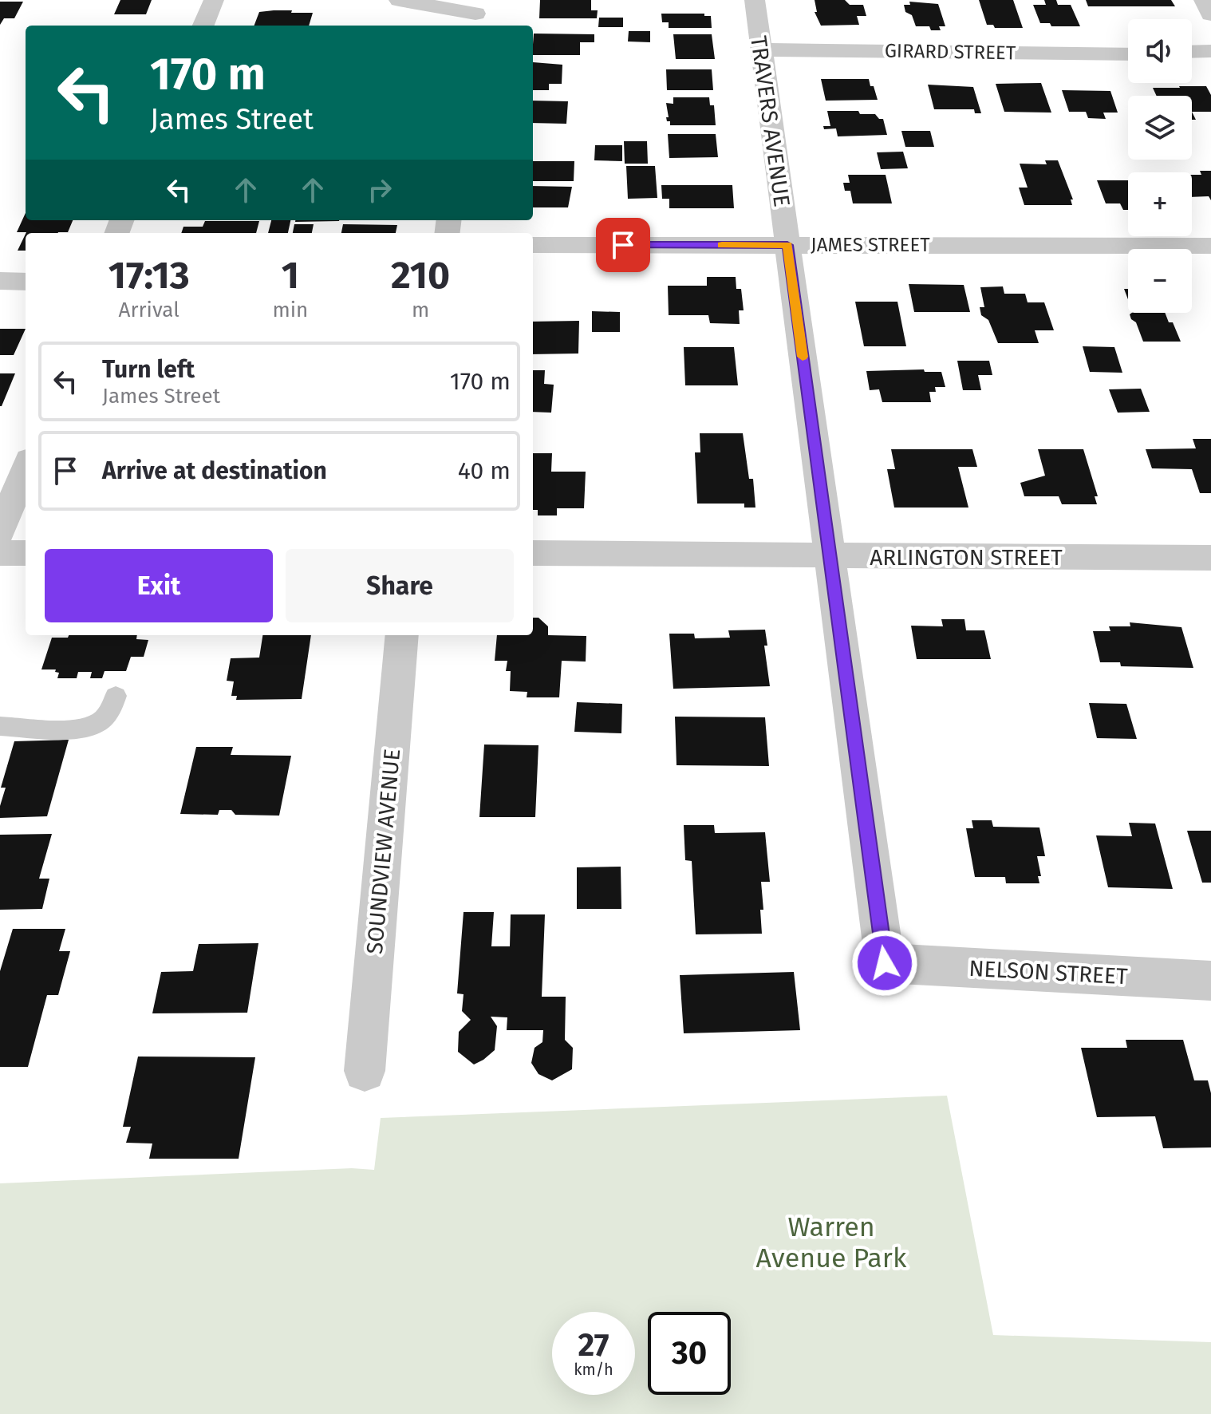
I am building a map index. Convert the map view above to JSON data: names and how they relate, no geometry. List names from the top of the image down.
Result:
{
  "streets": {
    "street": [
      "GIRARD STREET",
      "TRAVERS AVENUE",
      "JAMES STREET",
      "ARLINGTON STREET",
      "SOUNDVIEW AVENUE",
      "NELSON STREET"
    ]
  },
  "crossings": [
    ["GIRARD STREET", "TRAVERS AVENUE"],
    ["TRAVERS AVENUE", "JAMES STREET"],
    ["TRAVERS AVENUE", "ARLINGTON STREET"],
    ["TRAVERS AVENUE", "NELSON STREET"]
  ],
  "parks": ["Warren Avenue Park"],
  "page": {
    "map_buttons": ["+", "−"],
    "turn": ["170 m", "James Street"],
    "eta": [
      "17:13",
      "Arrival",
      "1",
      "min",
      "210",
      "m"
    ],
    "list": [
      {
        "name": "Turn left",
        "note": "James Street",
        "value": "170 m"
      },
      {
        "name": "Arrive at destination",
        "value": "40 m"
      }
    ],
    "buttons": ["Exit", "Share"],
    "speed": "27 km/h",
    "limit": "30"
  }
}
